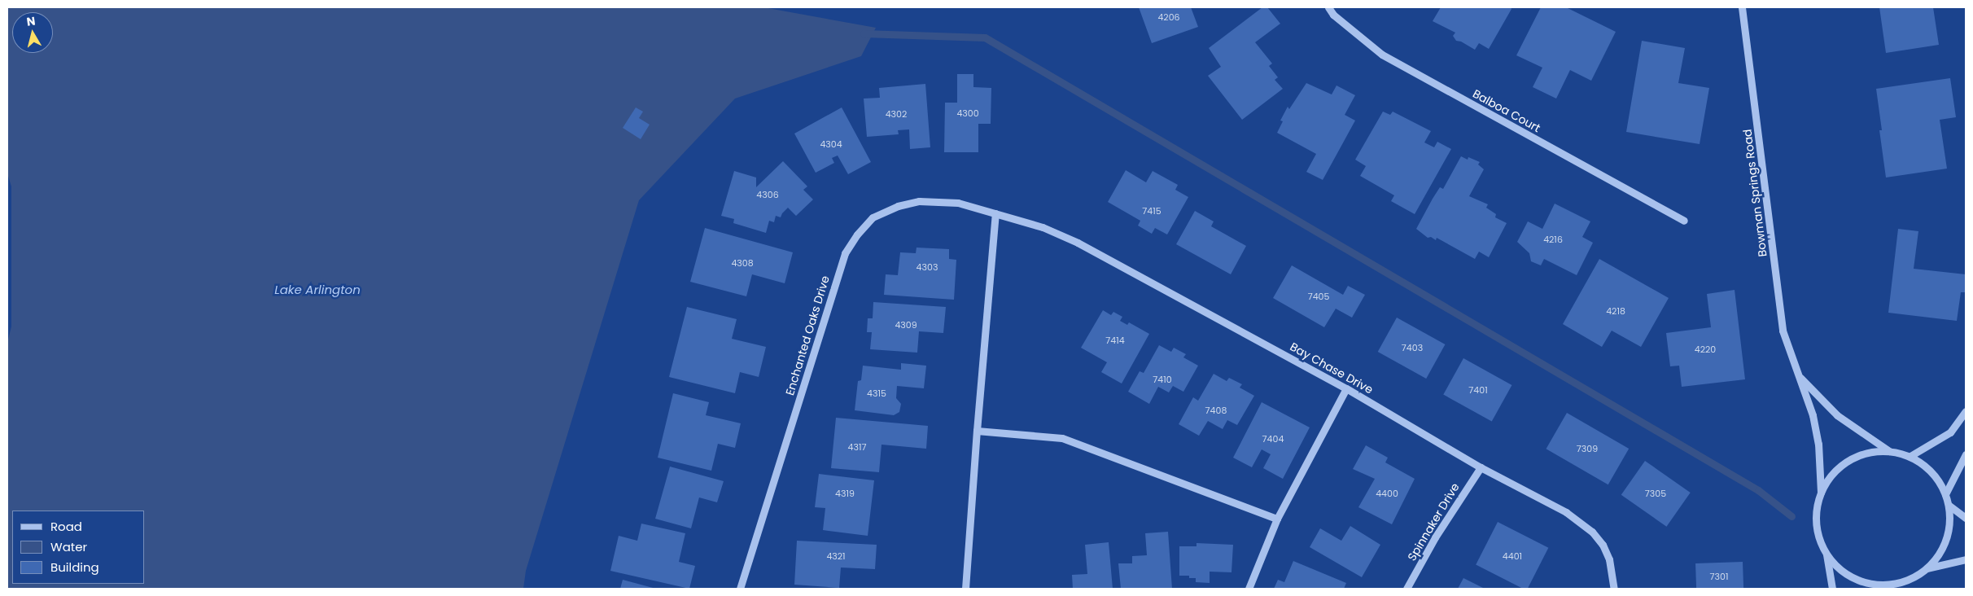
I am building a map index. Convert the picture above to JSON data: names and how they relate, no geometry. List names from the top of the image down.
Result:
{
  "streets": {
    "street": [
      "Balboa Court",
      "Bowman Springs Road",
      "Enchanted Oaks Drive",
      "Bay Chase Drive",
      "Spinnaker Drive"
    ]
  },
  "crossings": [
    ["Enchanted Oaks Drive", "Bay Chase Drive"],
    ["Bay Chase Drive", "Spinnaker Drive"]
  ],
  "water": ["Lake Arlington"],
  "house_numbers": [
    "4206",
    "4300",
    "4302",
    "4304",
    "4306",
    "7415",
    "4216",
    "4308",
    "4303",
    "7405",
    "4218",
    "4309",
    "7414",
    "7403",
    "4220",
    "7410",
    "7401",
    "4315",
    "7408",
    "7404",
    "4317",
    "7309",
    "4319",
    "4400",
    "7305",
    "4321",
    "4401",
    "7301"
  ],
  "legend": ["Road", "Water", "Building"],
  "north": "top"
}
